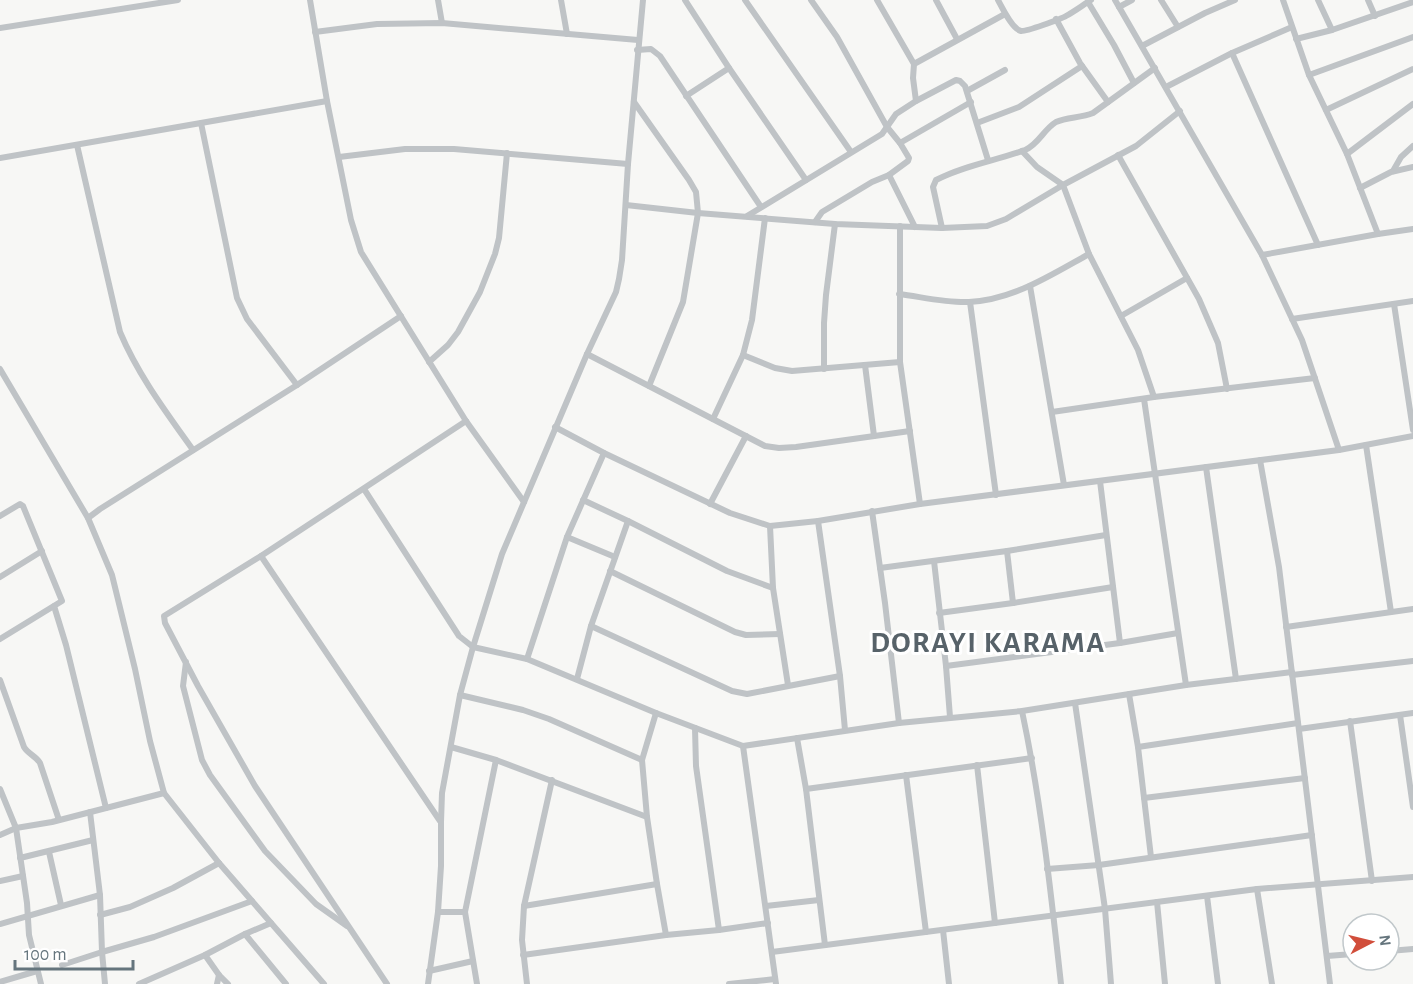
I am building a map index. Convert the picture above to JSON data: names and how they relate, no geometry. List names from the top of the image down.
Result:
{
  "districts": ["DORAYI KARAMA"],
  "scale_bar": "100 m",
  "north": "right"
}
